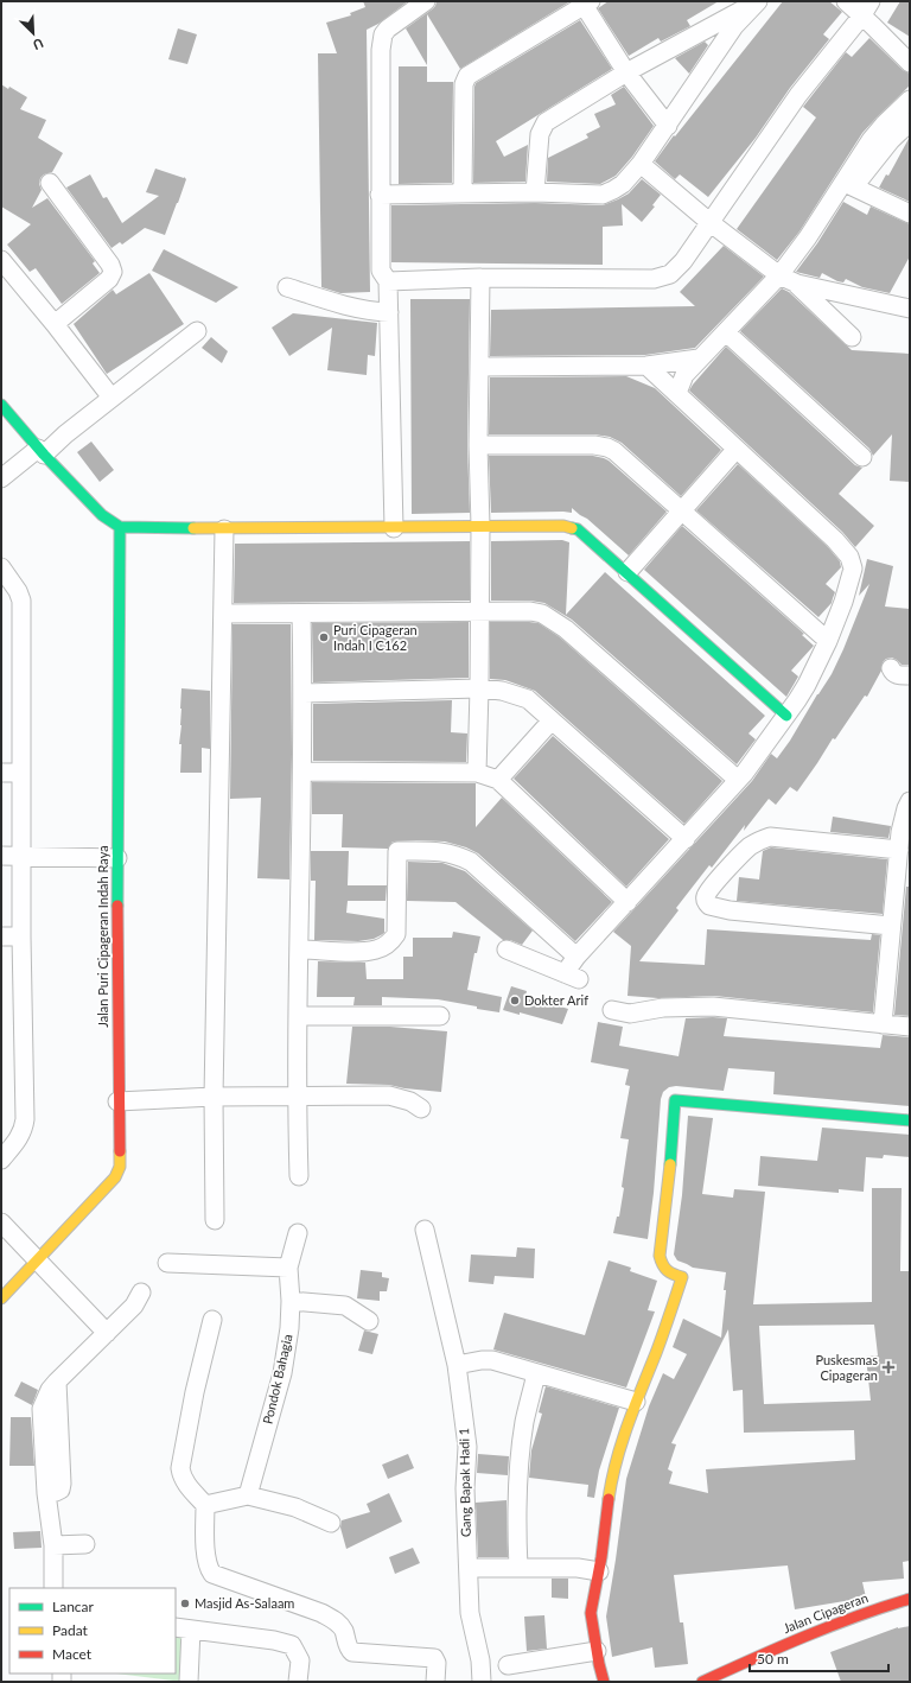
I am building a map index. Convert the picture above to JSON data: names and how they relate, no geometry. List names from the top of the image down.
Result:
{
  "streets": {
    "street": [
      "Jalan Puri Cipageran Indah Raya",
      "Pondok Bahagia",
      "Gang Bapak Hadi 1",
      "Jalan Cipageran"
    ]
  },
  "places": {
    "other": ["Puri Cipageran Indah I C162", "Dokter Arif", "Masjid As-Salaam"],
    "health": ["Puskesmas Cipageran"]
  },
  "legend": ["Lancar", "Padat", "Macet"],
  "scale_bar": "50 m",
  "north": "bottom right"
}
